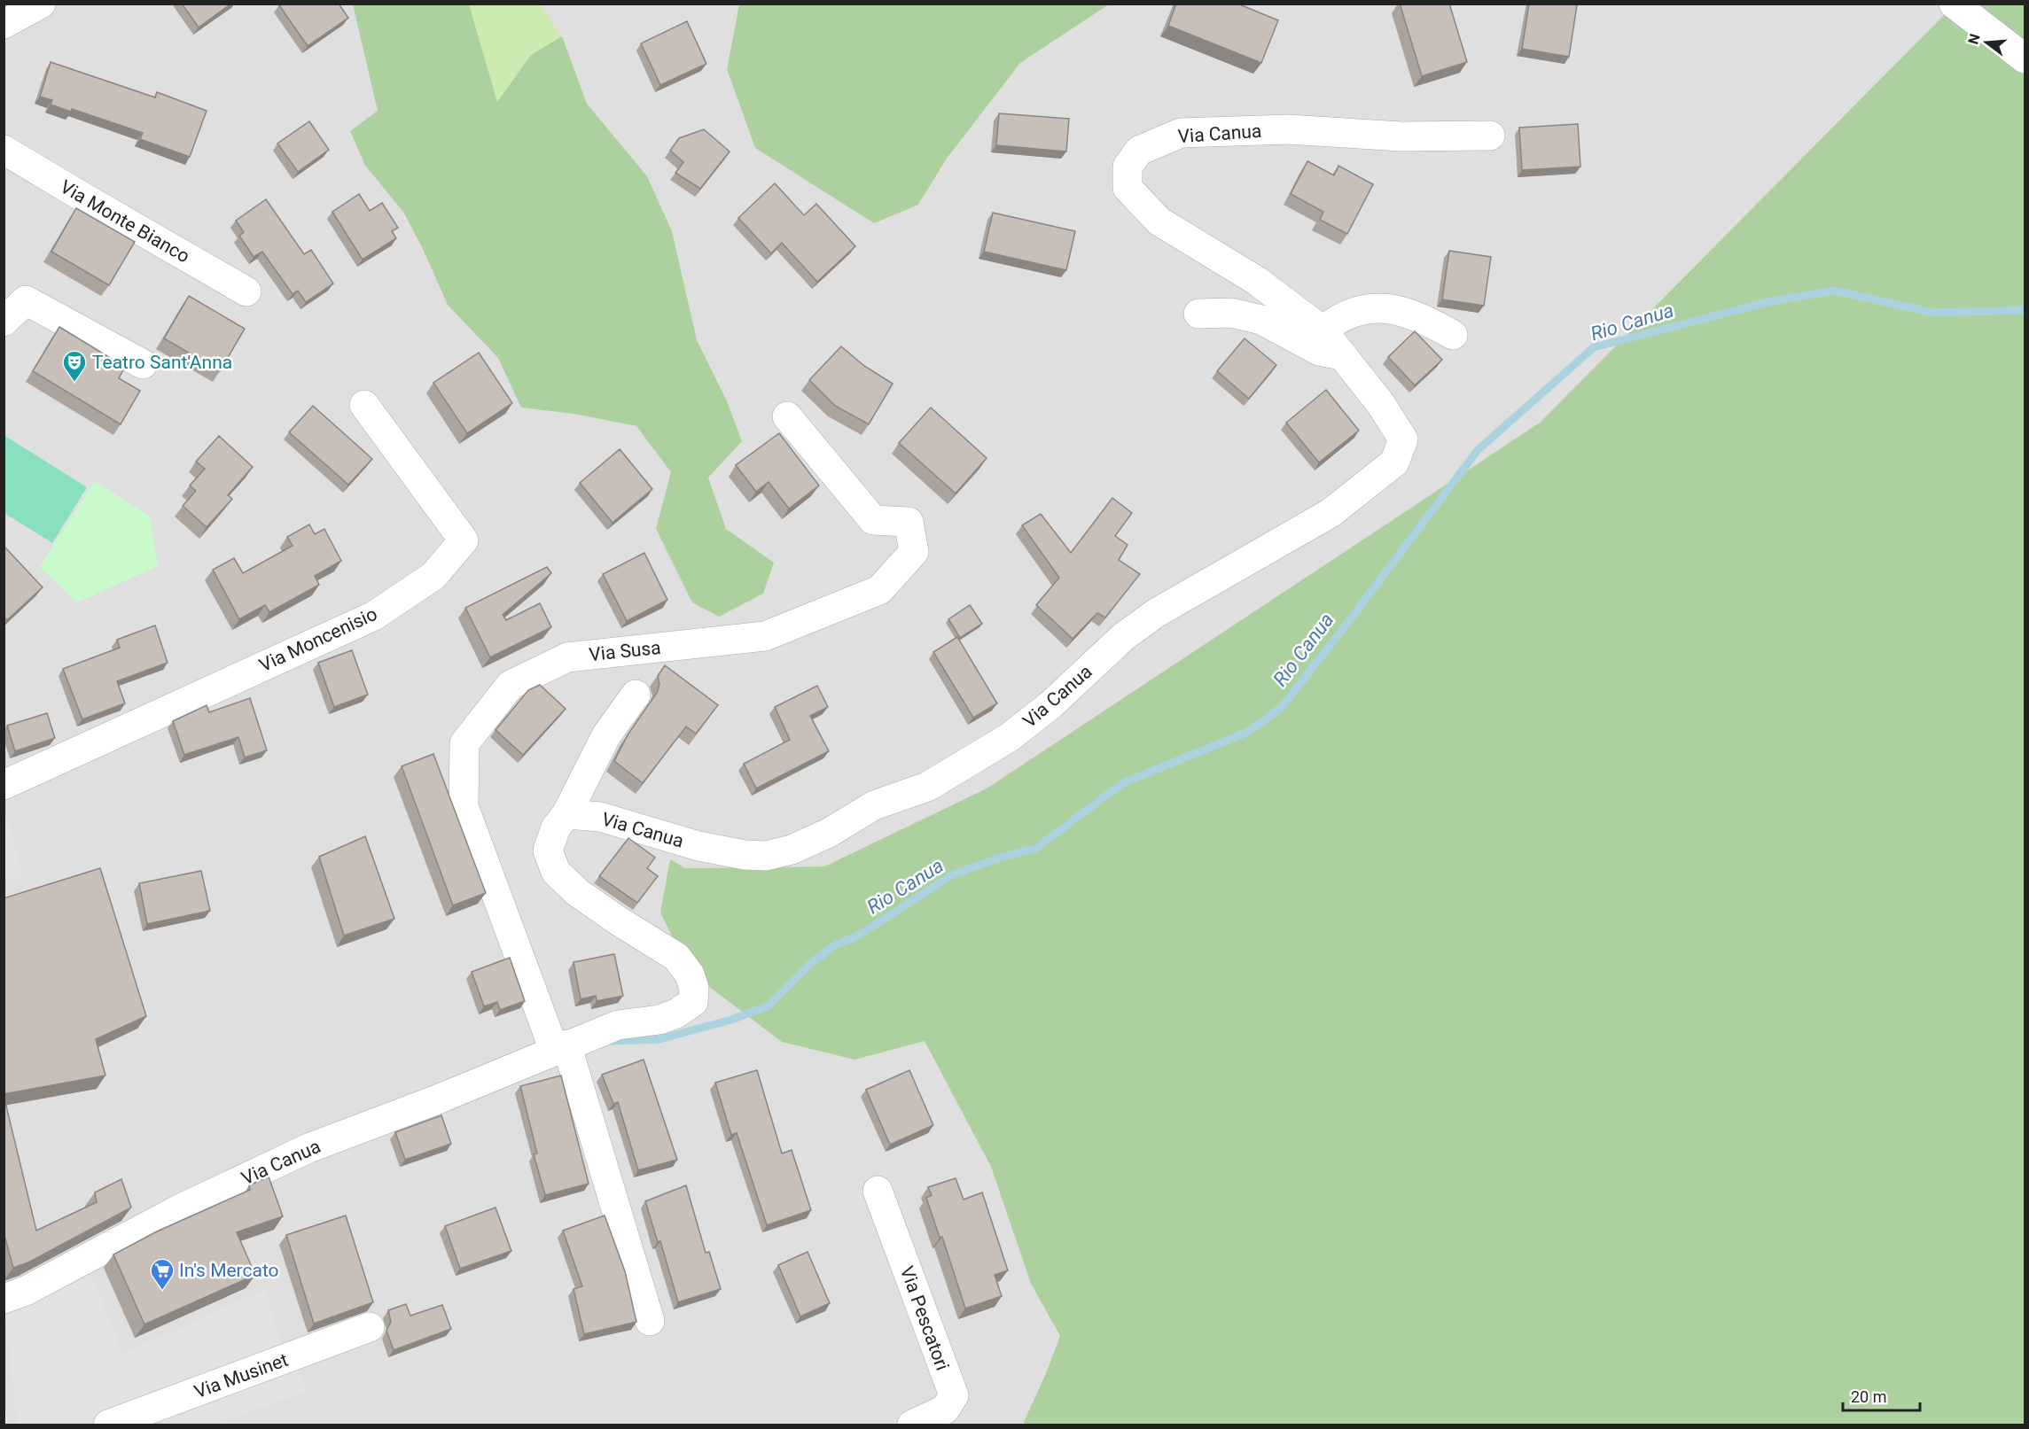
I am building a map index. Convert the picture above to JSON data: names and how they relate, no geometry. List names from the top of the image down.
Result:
{
  "streets": {
    "street": [
      "Via Canua",
      "Via Monte Bianco",
      "Via Moncenisio",
      "Via Susa",
      "Via Pescatori",
      "Via Musinet"
    ]
  },
  "crossings": [
    ["Via Canua", "Via Susa"]
  ],
  "water": ["Rio Canua"],
  "places": {
    "theatre": ["Teatro Sant'Anna"],
    "supermarket": ["In's Mercato"]
  },
  "scale_bar": "20 m",
  "north": "left"
}
